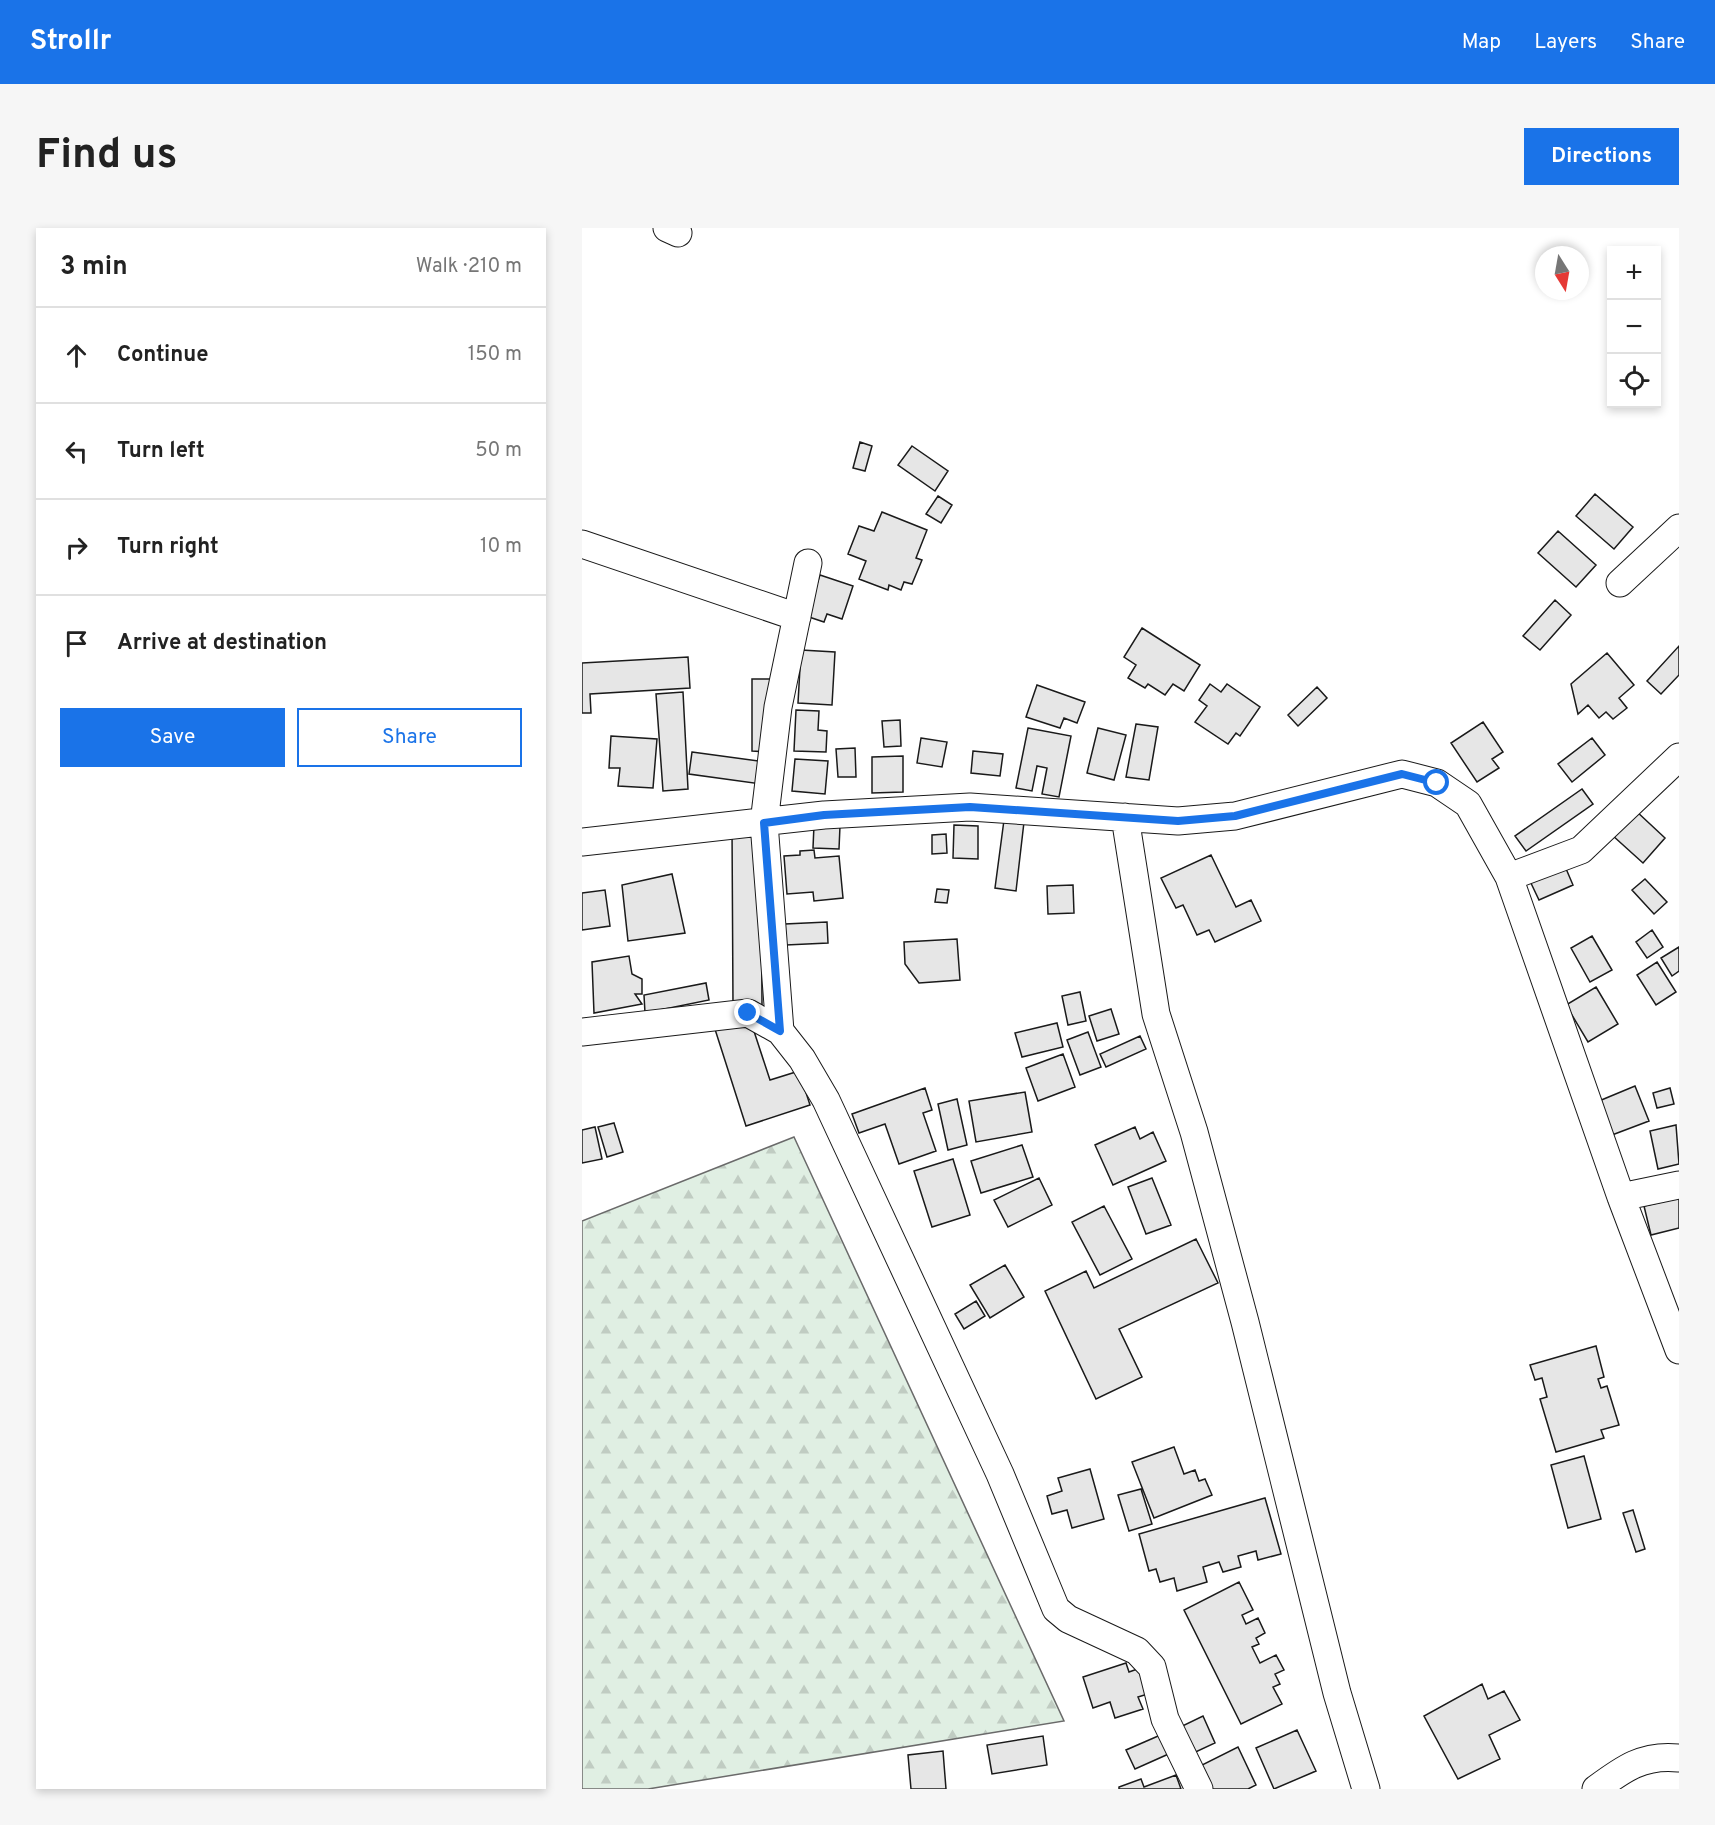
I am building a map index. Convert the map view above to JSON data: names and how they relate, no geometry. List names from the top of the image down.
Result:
{
  "north": "bottom",
  "page": {
    "header": "Strollr",
    "nav": ["Map", "Layers", "Share"],
    "buttons": [
      "Directions",
      ["Save", "Share"]
    ],
    "title": "Find us",
    "heading": ["3 min", "Walk · 210 m"],
    "map_buttons": ["+", "−"],
    "list": [
      ["Continue", "150 m"],
      ["Turn left", "50 m"],
      ["Turn right", "10 m"],
      "Arrive at destination"
    ]
  }
}
